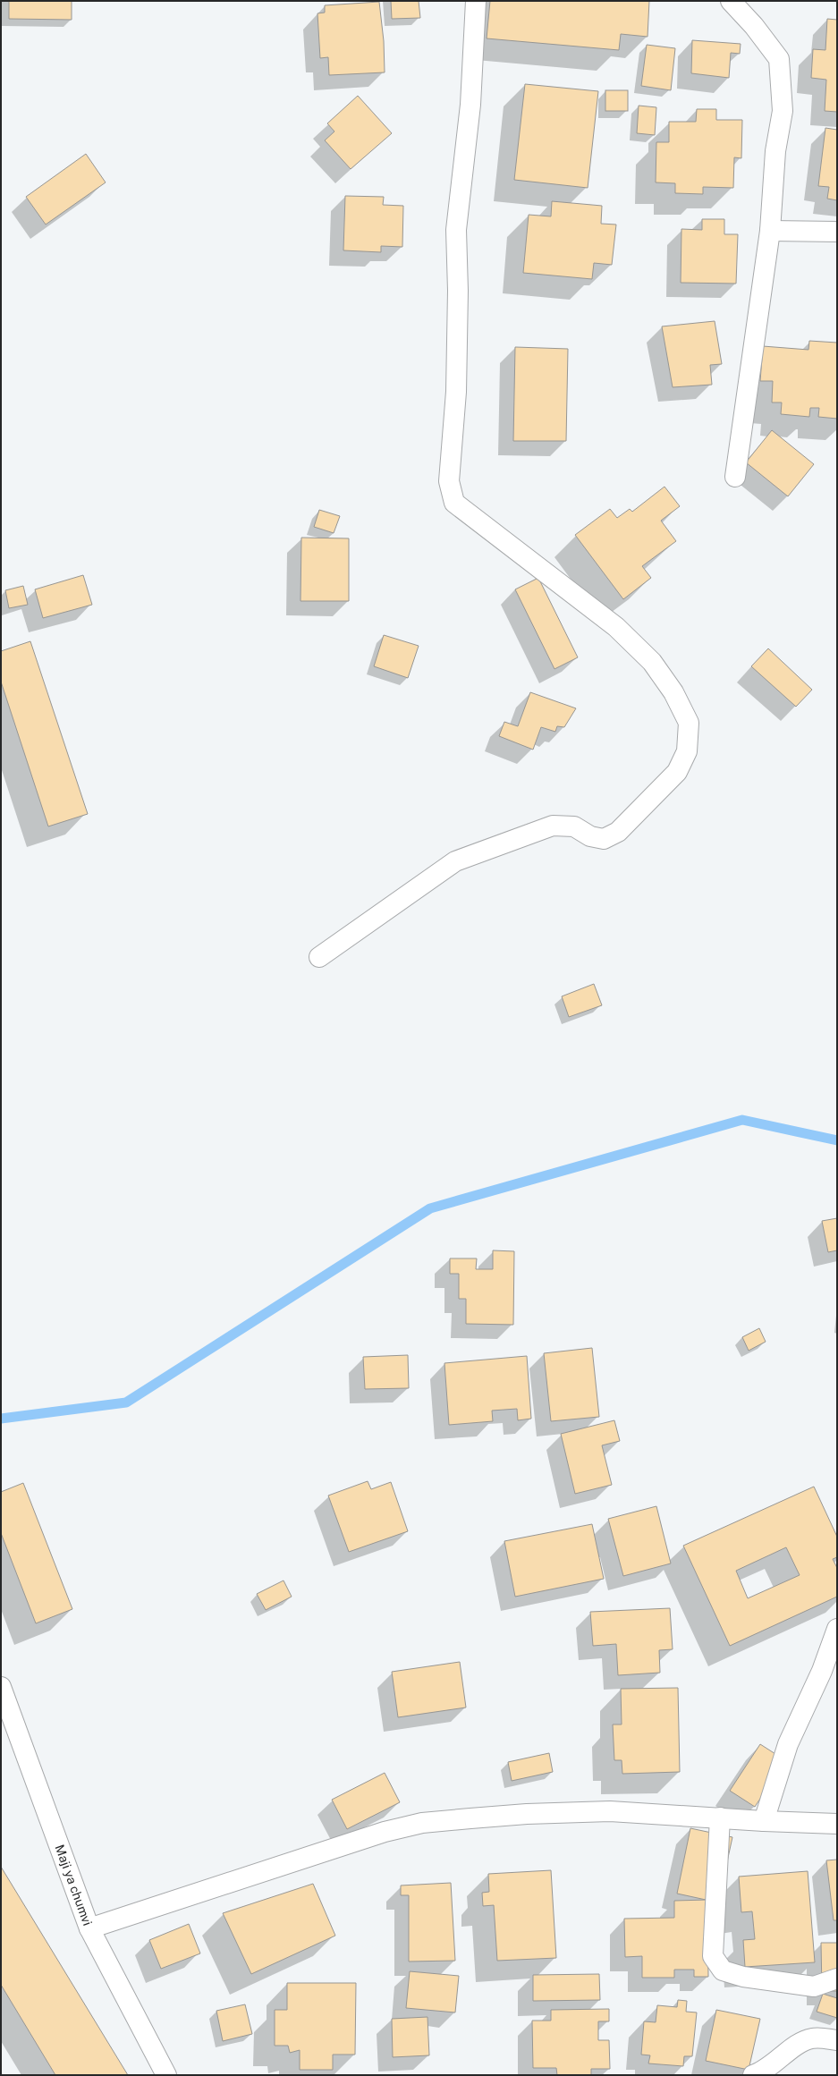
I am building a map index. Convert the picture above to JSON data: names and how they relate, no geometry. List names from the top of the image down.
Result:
{
  "streets": {
    "street": ["Maji ya chumvi"]
  }
}
